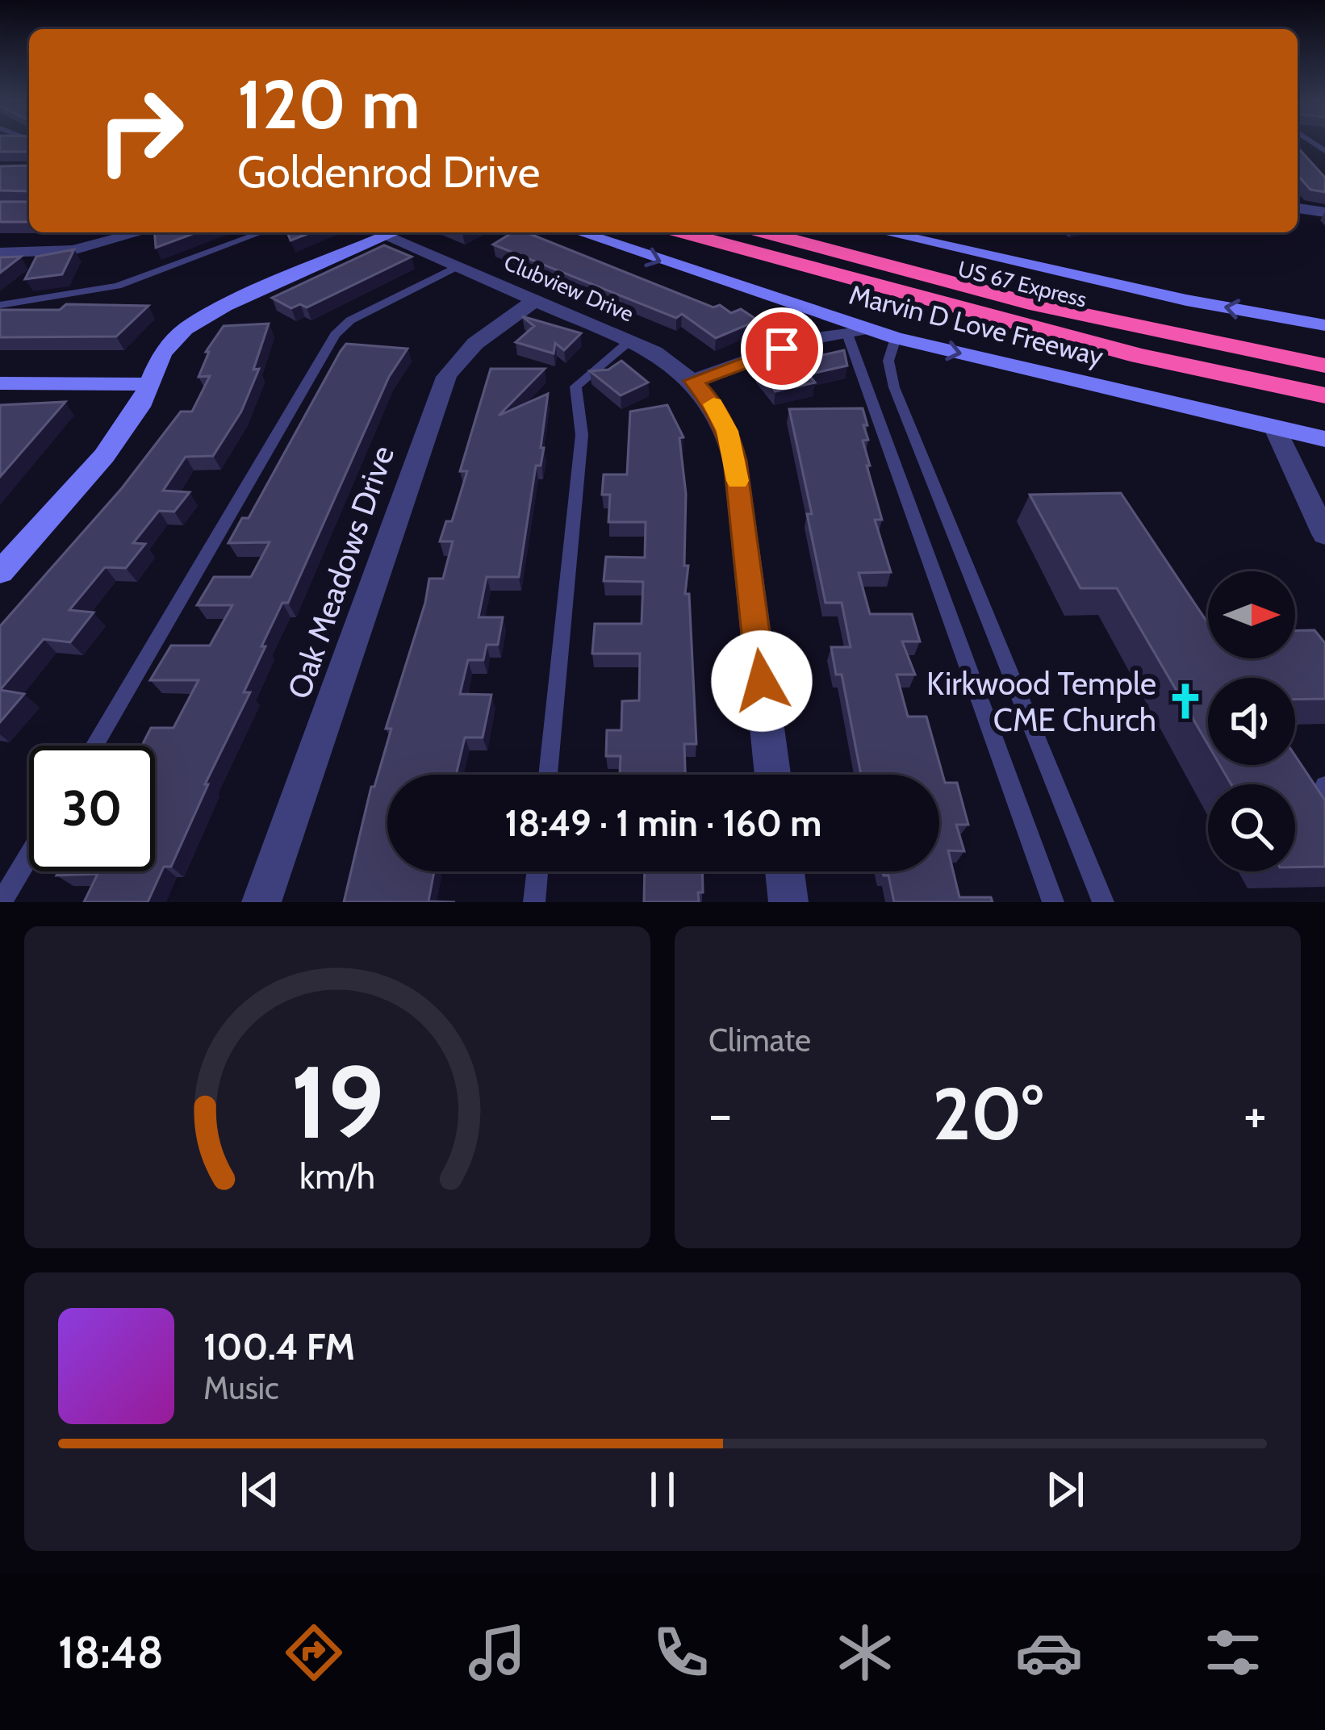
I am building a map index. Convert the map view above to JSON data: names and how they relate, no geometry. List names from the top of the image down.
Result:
{
  "streets": {
    "highway": ["US 67 Express", "Marvin D Love Freeway"],
    "street": ["Clubview Drive", "Oak Meadows Drive"]
  },
  "crossings": [
    ["Clubview Drive", "Oak Meadows Drive"]
  ],
  "places": {
    "church": ["Kirkwood Temple CME Church"]
  },
  "north": "right",
  "page": {
    "turn": ["120 m", "Goldenrod Drive"],
    "limit": "30",
    "trip": "18:49 · 1 min · 160 m",
    "tile": "Climate",
    "heat": ["−", "20°", "+"],
    "song": ["100.4 FM", "Music"],
    "tabs": "18:48",
    "gauge": ["19", "km/h"]
  }
}
